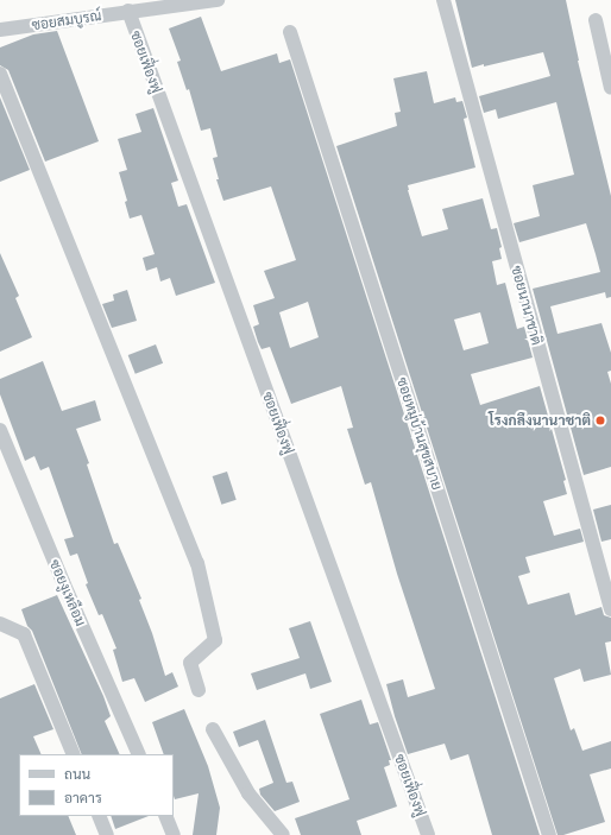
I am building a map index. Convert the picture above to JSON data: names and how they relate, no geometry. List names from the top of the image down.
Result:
{
  "streets": {
    "street": [
      "ซอยสมบูรณ์",
      "ซอยเฟื่องฟู",
      "ซอยนานาชาติ",
      "ซอยหมู่บ้านสุขสบาย",
      "ซอยงูเหลือม"
    ]
  },
  "crossings": [
    ["ซอยสมบูรณ์", "ซอยเฟื่องฟู"]
  ],
  "places": ["โรงกลึงนานาชาติ"],
  "legend": ["ถนน", "อาคาร"]
}
